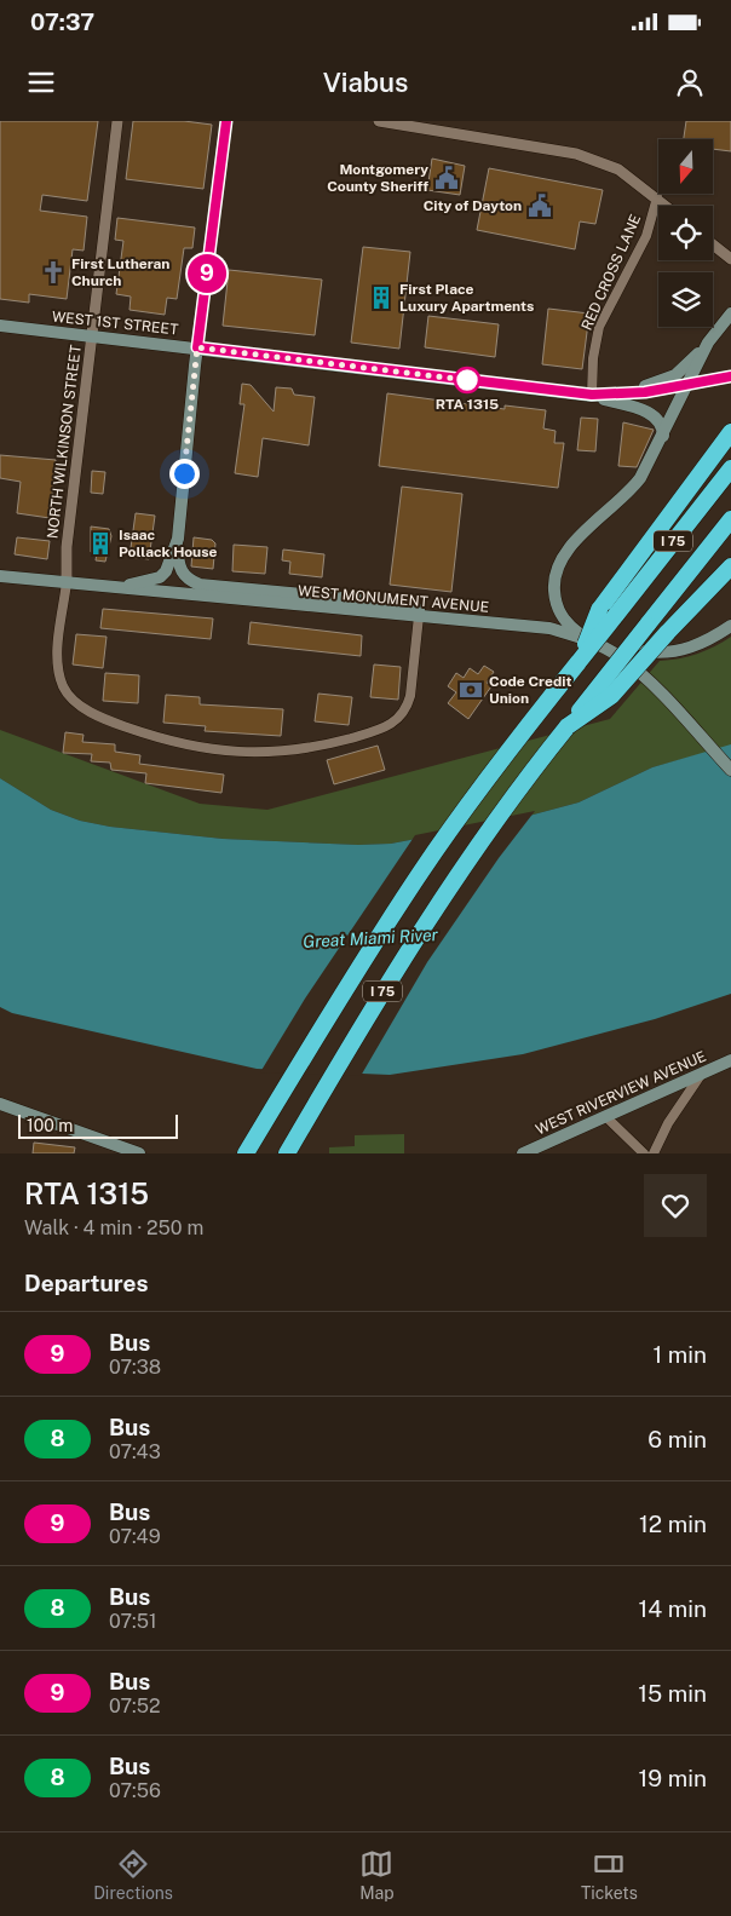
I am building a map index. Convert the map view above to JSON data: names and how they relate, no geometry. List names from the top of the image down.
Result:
{
  "streets": {
    "highway": ["I 75"],
    "main road": ["WEST 1ST STREET", "WEST MONUMENT AVENUE", "WEST RIVERVIEW AVENUE"],
    "street": ["RED CROSS LANE", "NORTH WILKINSON STREET"]
  },
  "crossings": [
    ["RED CROSS LANE", "WEST 1ST STREET"],
    ["WEST 1ST STREET", "NORTH WILKINSON STREET"],
    ["NORTH WILKINSON STREET", "WEST MONUMENT AVENUE"]
  ],
  "water": ["Great Miami River"],
  "places": {
    "public building": ["Montgomery County Sheriff", "City of Dayton"],
    "church": ["First Lutheran Church"],
    "building": ["First Place Luxury Apartments", "Isaac Pollack House"],
    "other": ["RTA 1315"],
    "bank": ["Code Credit Union"]
  },
  "lines": ["bus line 9"],
  "scale_bar": "100 m",
  "north": "bottom",
  "page": {
    "status": "07:37",
    "header": "Viabus",
    "on_map": "9",
    "scale": "100 m",
    "heading": [
      ["RTA 1315", "Walk · 4 min · 250 m"],
      "Departures"
    ],
    "list": [
      {
        "mark": "9",
        "name": "Bus",
        "note": "07:38",
        "value": "1 min"
      },
      {
        "mark": "8",
        "name": "Bus",
        "note": "07:43",
        "value": "6 min"
      },
      {
        "mark": "9",
        "name": "Bus",
        "note": "07:49",
        "value": "12 min"
      },
      {
        "mark": "8",
        "name": "Bus",
        "note": "07:51",
        "value": "14 min"
      },
      {
        "mark": "9",
        "name": "Bus",
        "note": "07:52",
        "value": "15 min"
      },
      {
        "mark": "8",
        "name": "Bus",
        "note": "07:56",
        "value": "19 min"
      }
    ],
    "tabs": ["Directions", "Map", "Tickets"]
  }
}
